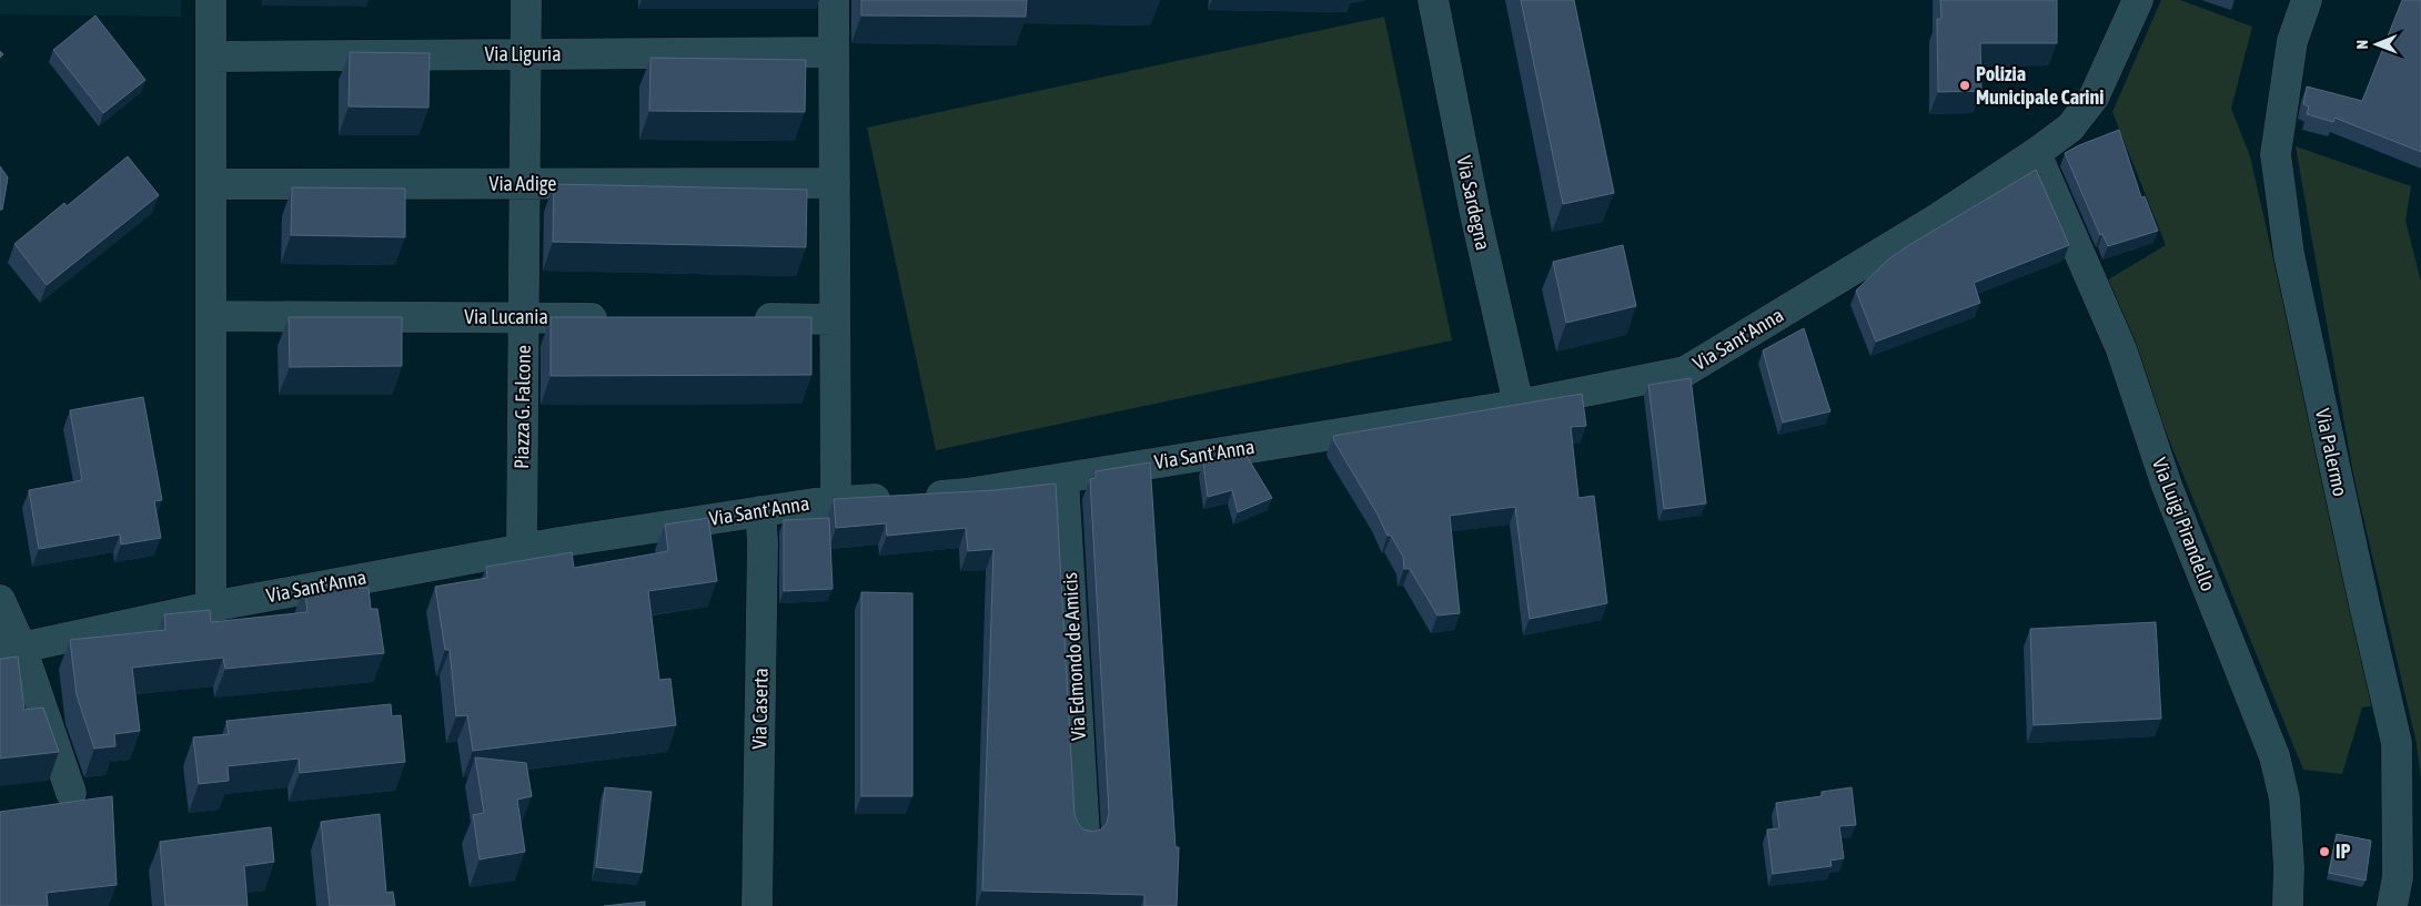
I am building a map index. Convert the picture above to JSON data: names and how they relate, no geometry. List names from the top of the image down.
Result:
{
  "streets": {
    "street": [
      "Via Liguria",
      "Via Adige",
      "Via Sardegna",
      "Via Lucania",
      "Via Sant'Anna",
      "Piazza G. Falcone",
      "Via Palermo",
      "Via Luigi Pirandello",
      "Via Edmondo de Amicis",
      "Via Caserta"
    ]
  },
  "crossings": [
    ["Via Liguria", "Piazza G. Falcone"],
    ["Via Adige", "Piazza G. Falcone"],
    ["Via Sardegna", "Via Sant'Anna"],
    ["Via Lucania", "Piazza G. Falcone"],
    ["Via Sant'Anna", "Piazza G. Falcone"],
    ["Via Sant'Anna", "Via Luigi Pirandello"],
    ["Via Sant'Anna", "Via Edmondo de Amicis"],
    ["Via Sant'Anna", "Via Caserta"]
  ],
  "places": ["Polizia Municipale Carini", "IP"],
  "north": "left"
}
